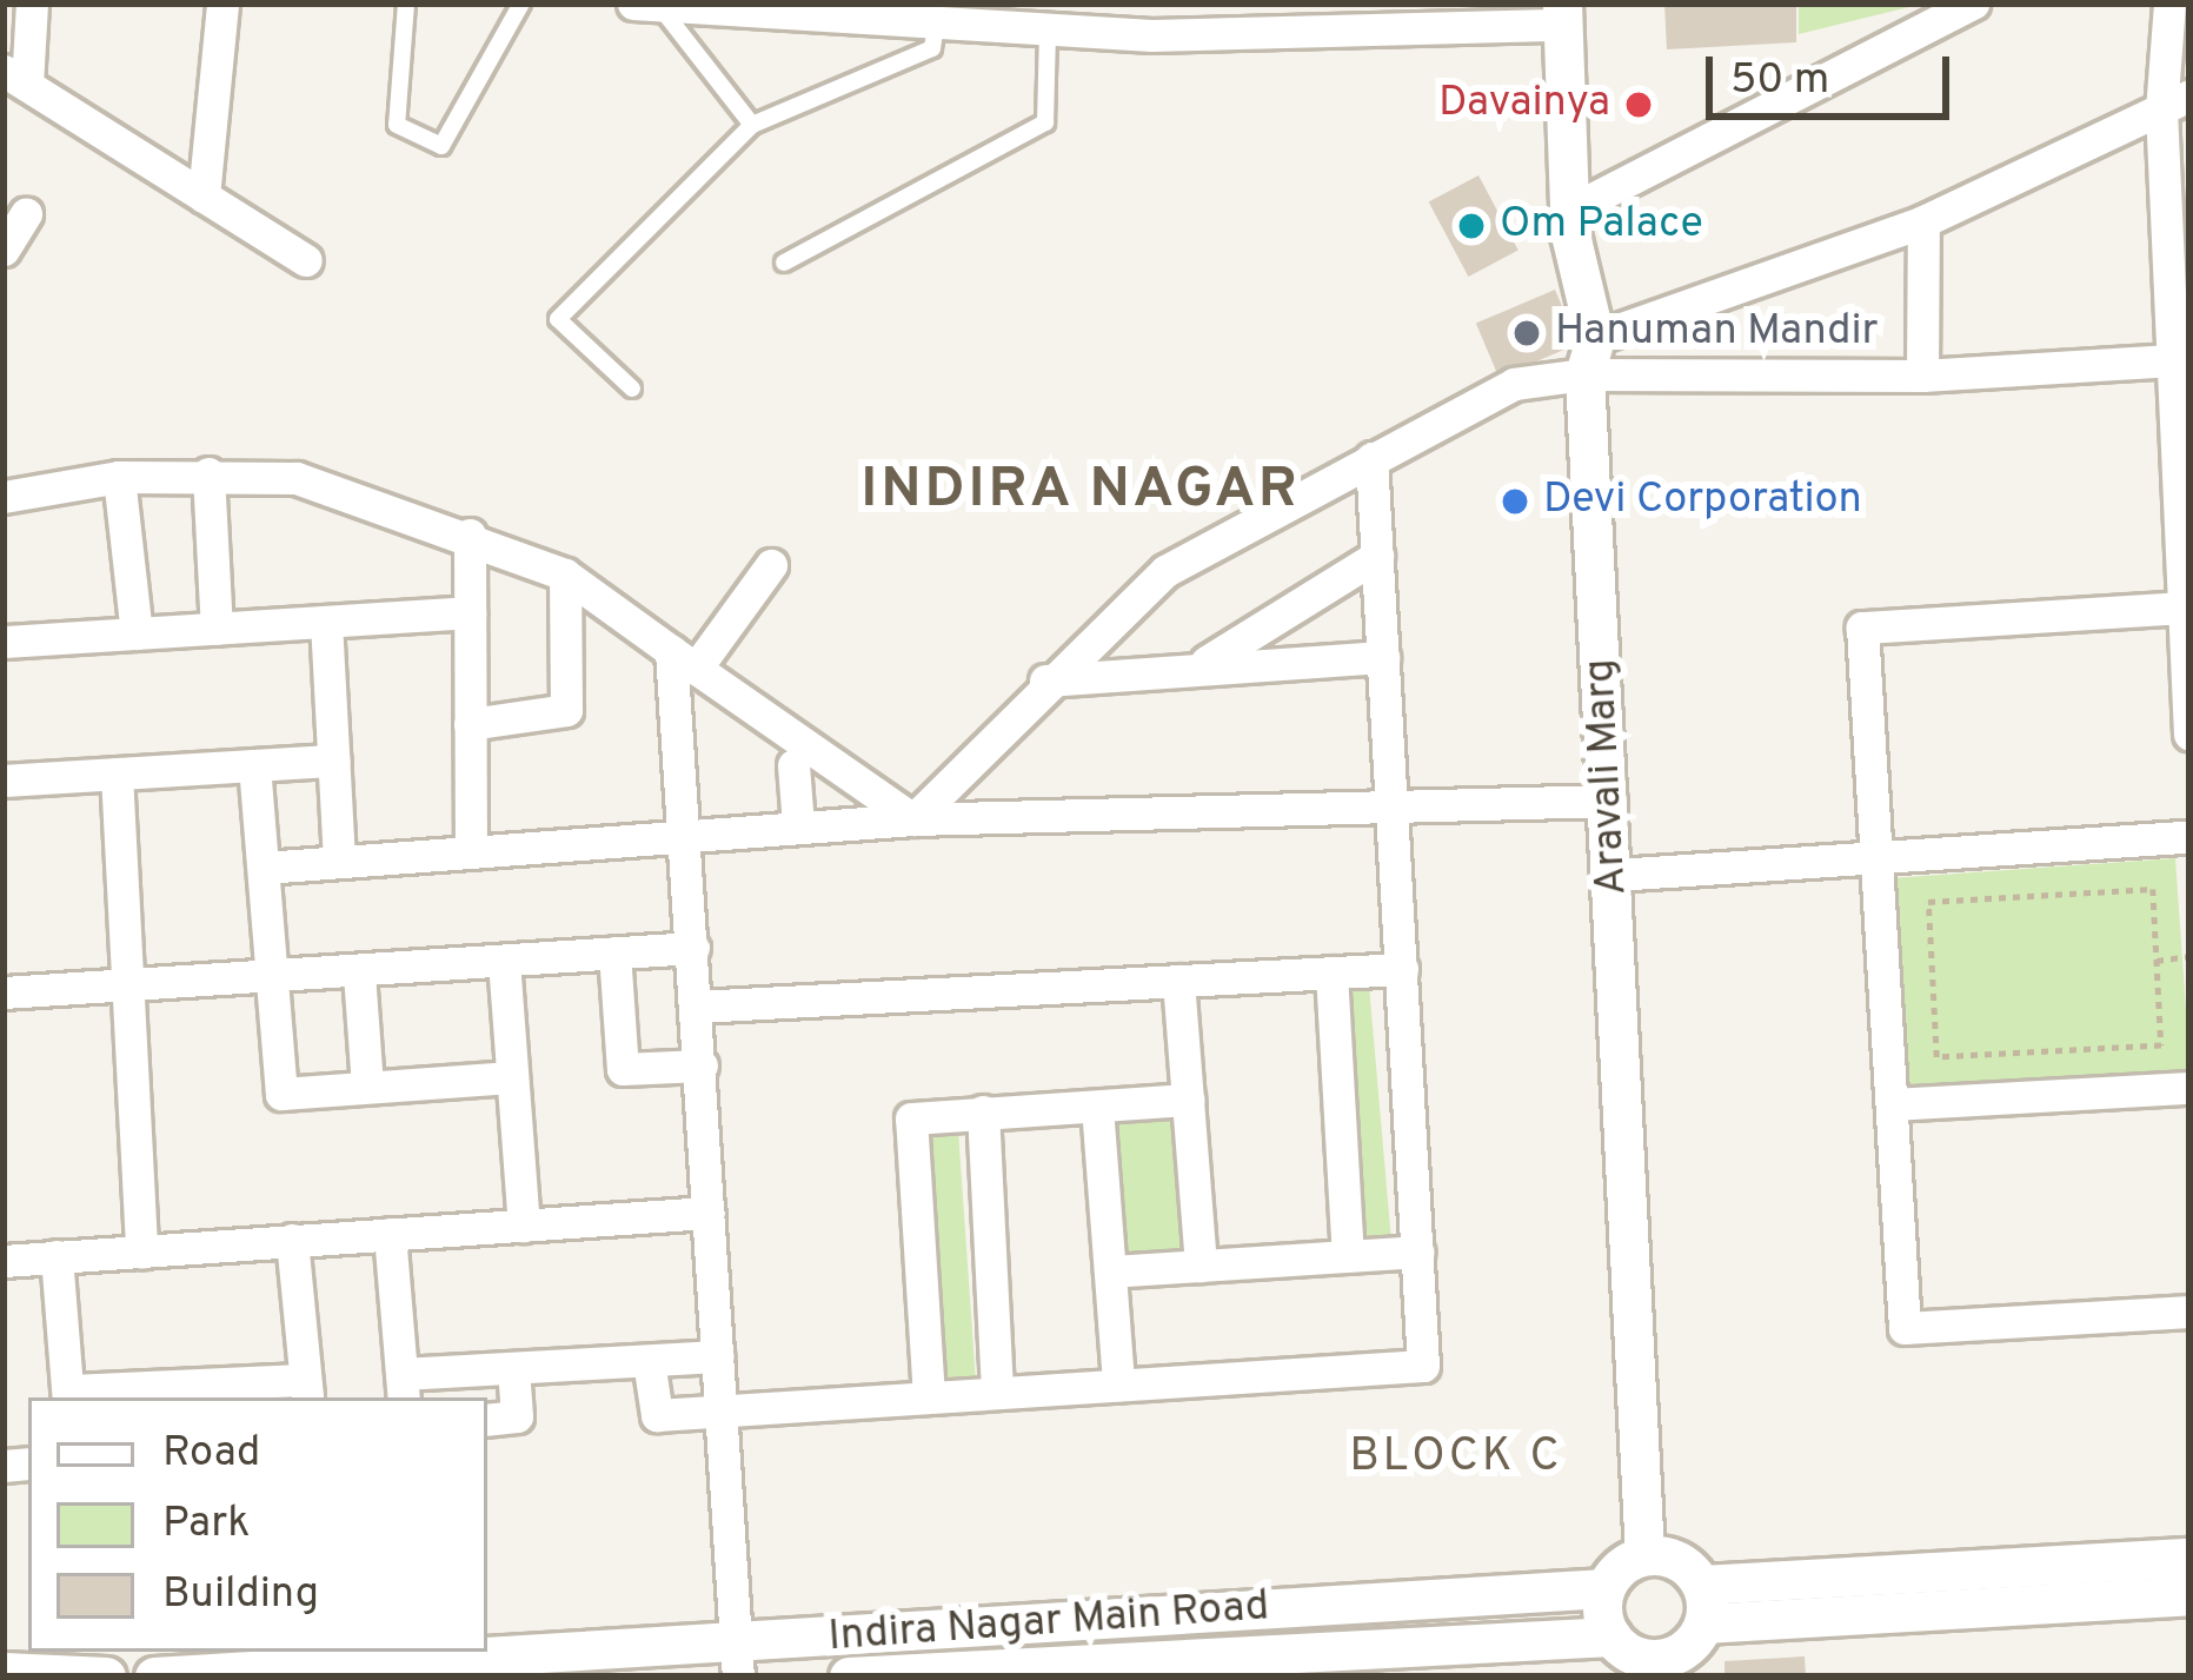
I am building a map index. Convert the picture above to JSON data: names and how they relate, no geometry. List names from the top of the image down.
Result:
{
  "streets": {
    "street": ["Aravali Marg", "Indira Nagar Main Road"]
  },
  "districts": ["INDIRA NAGAR", "BLOCK C"],
  "places": [
    "Davainya",
    "Om Palace",
    "Hanuman Mandir",
    "Devi Corporation"
  ],
  "legend": ["Road", "Park", "Building"],
  "scale_bar": "50 m"
}
